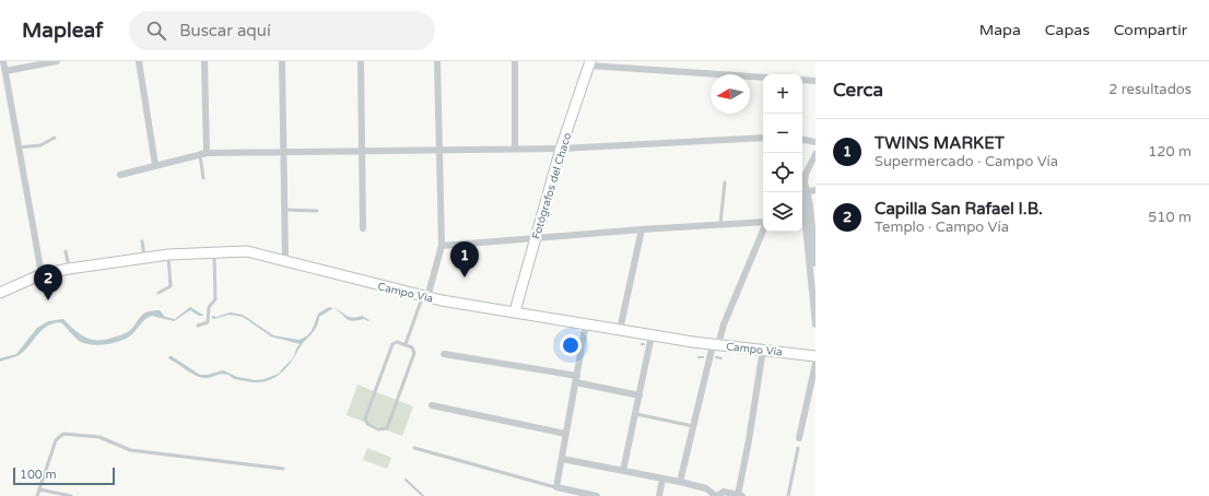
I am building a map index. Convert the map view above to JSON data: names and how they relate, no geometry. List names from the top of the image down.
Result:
{
  "streets": {
    "street": ["Fotógrafos del Chaco", "Campo Vía"]
  },
  "crossings": [
    ["Fotógrafos del Chaco", "Campo Vía"]
  ],
  "scale_bar": "100 m",
  "north": "left",
  "page": {
    "header": "Mapleaf",
    "search": "Buscar aquí",
    "nav": ["Mapa", "Capas", "Compartir"],
    "heading": ["Cerca", "2 resultados"],
    "map_buttons": ["+", "−"],
    "list": [
      {
        "mark": "1",
        "name": "TWINS MARKET",
        "note": "Supermercado · Campo Vía",
        "value": "120 m"
      },
      {
        "mark": "2",
        "name": "Capilla San Rafael I.B.",
        "note": "Templo · Campo Vía",
        "value": "510 m"
      }
    ],
    "pins": ["1", "2"],
    "scale": "100 m"
  }
}
